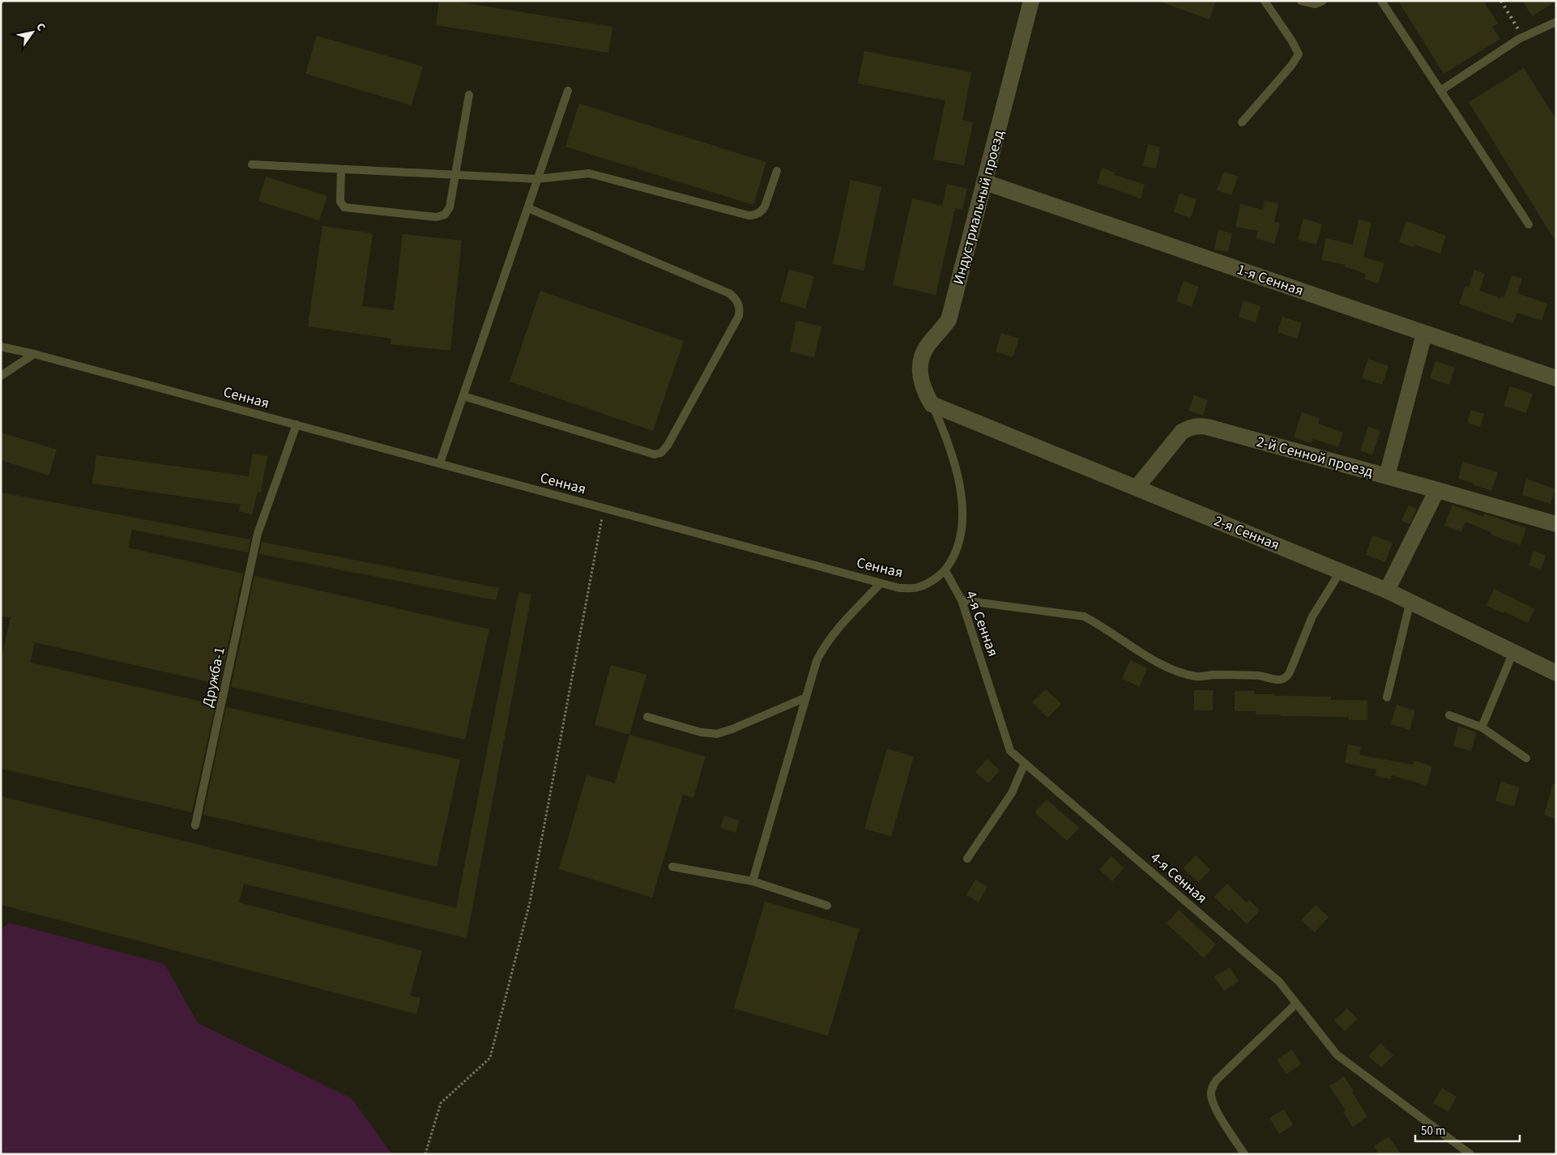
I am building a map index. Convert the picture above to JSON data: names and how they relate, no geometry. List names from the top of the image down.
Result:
{
  "streets": {
    "street": [
      "Индустриальный проезд",
      "1-я Сенная",
      "2-й Сенной проезд",
      "2-я Сенная"
    ],
    "lane": ["Сенная", "4-я Сенная", "Дружба-1"]
  },
  "crossings": [
    ["Индустриальный проезд", "1-я Сенная"],
    ["Индустриальный проезд", "Сенная"],
    ["Индустриальный проезд", "2-я Сенная"],
    ["Сенная", "2-я Сенная"],
    ["Сенная", "4-я Сенная"],
    ["Сенная", "Дружба-1"],
    ["2-й Сенной проезд", "2-я Сенная"]
  ],
  "scale_bar": "50 m",
  "north": "top right"
}
